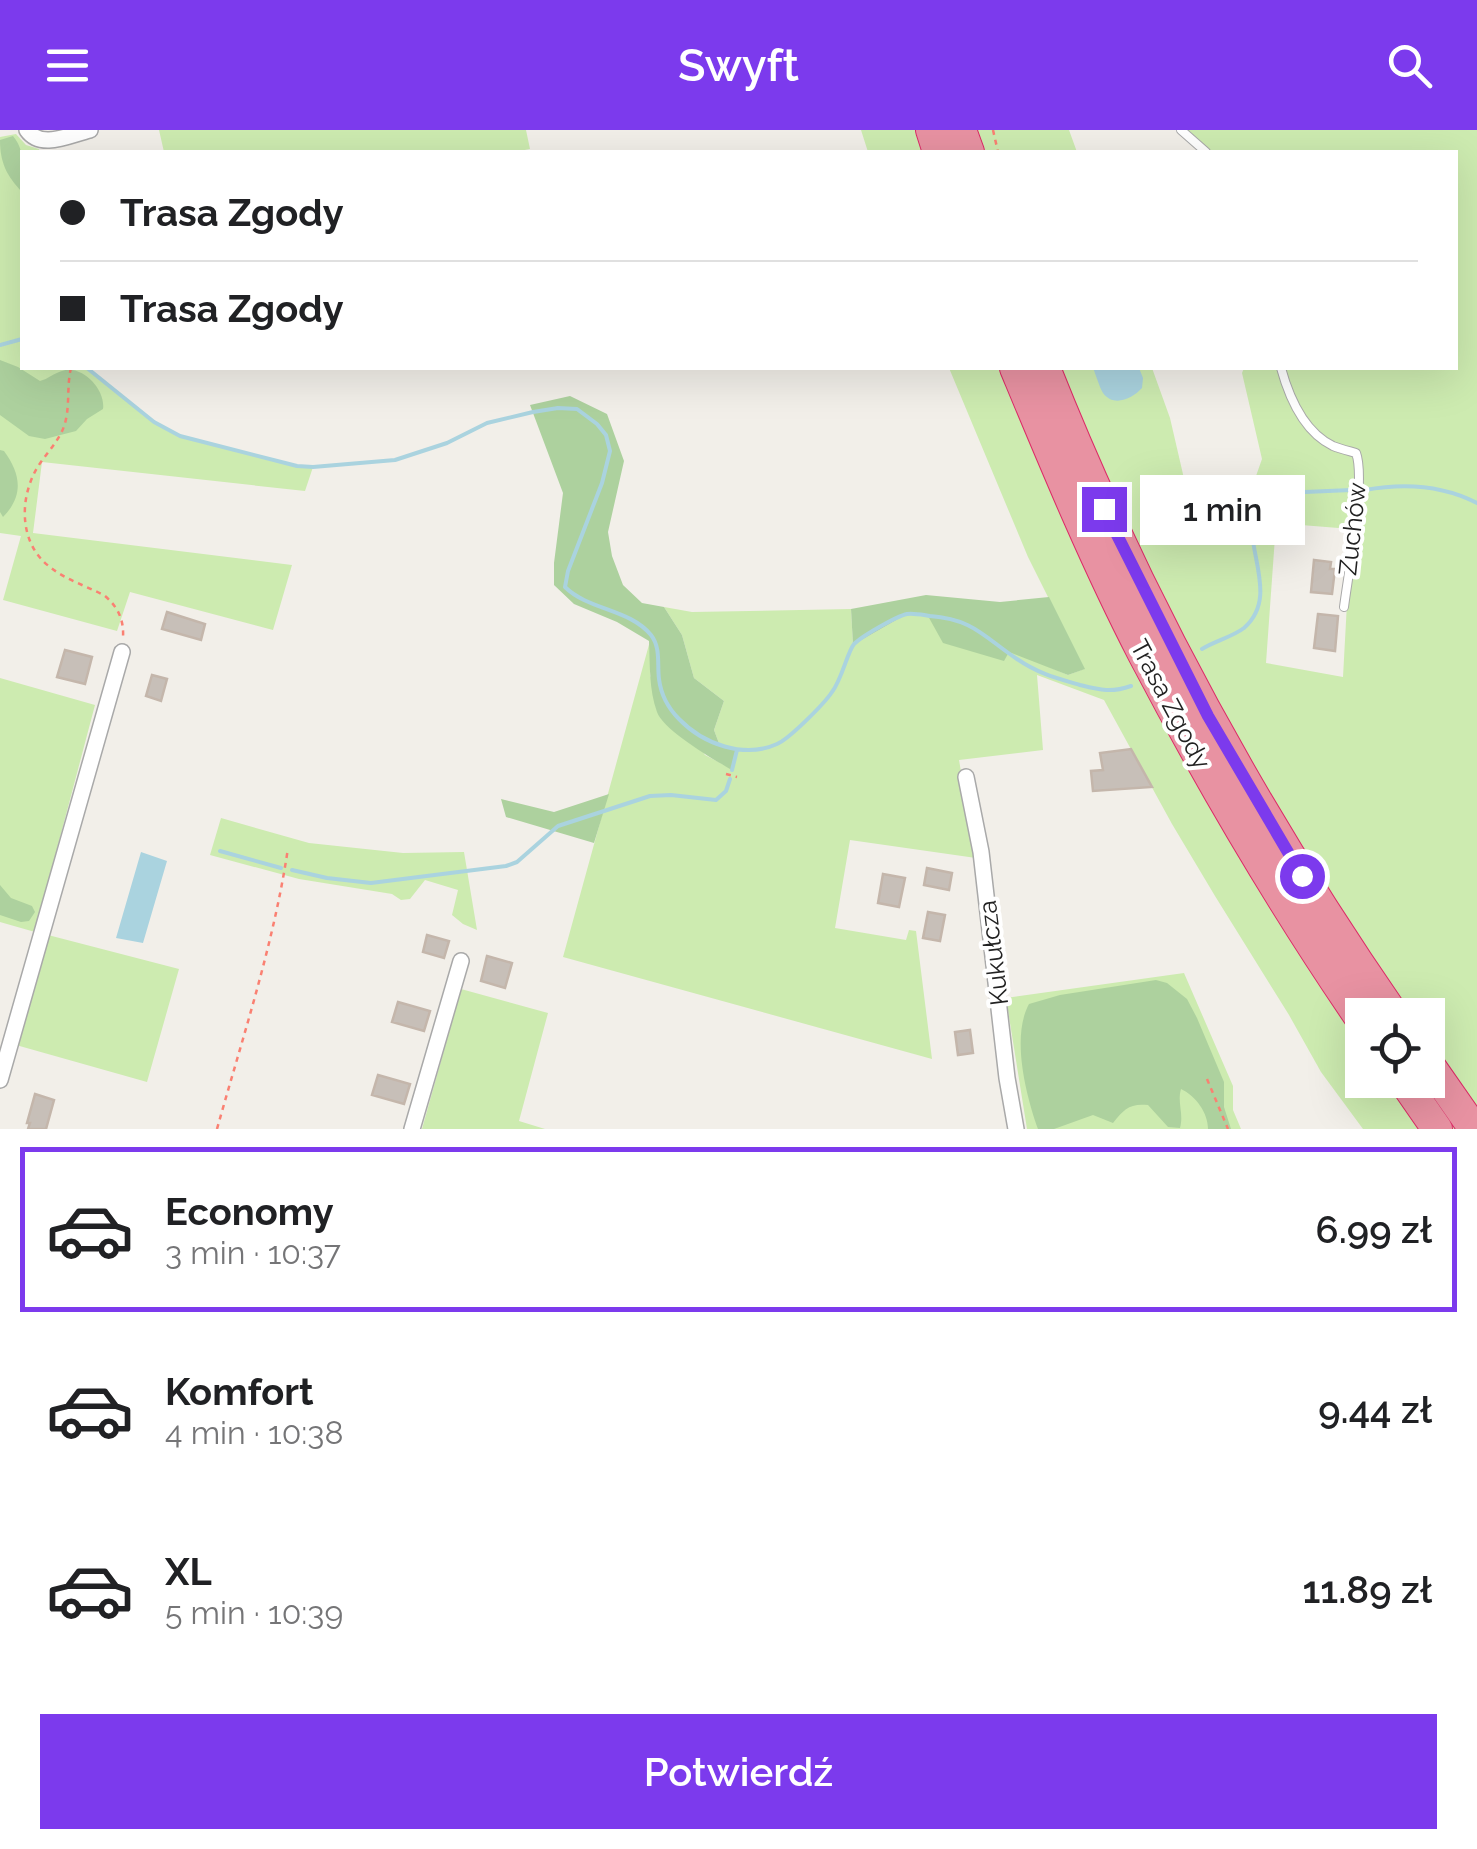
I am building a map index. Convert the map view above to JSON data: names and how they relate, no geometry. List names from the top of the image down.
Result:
{
  "streets": {
    "highway": ["Trasa Zgody"],
    "street": ["Kukułcza"],
    "lane": ["Zuchów"]
  },
  "page": {
    "header": "Swyft",
    "banner": ["Trasa Zgody", "Trasa Zgody"],
    "bubble": "1 min",
    "list": [
      {
        "name": "Economy",
        "note": "3 min · 10:37",
        "value": "6.99 zł"
      },
      {
        "name": "Komfort",
        "note": "4 min · 10:38",
        "value": "9.44 zł"
      },
      {
        "name": "XL",
        "note": "5 min · 10:39",
        "value": "11.89 zł"
      }
    ],
    "buttons": "Potwierdź"
  }
}
